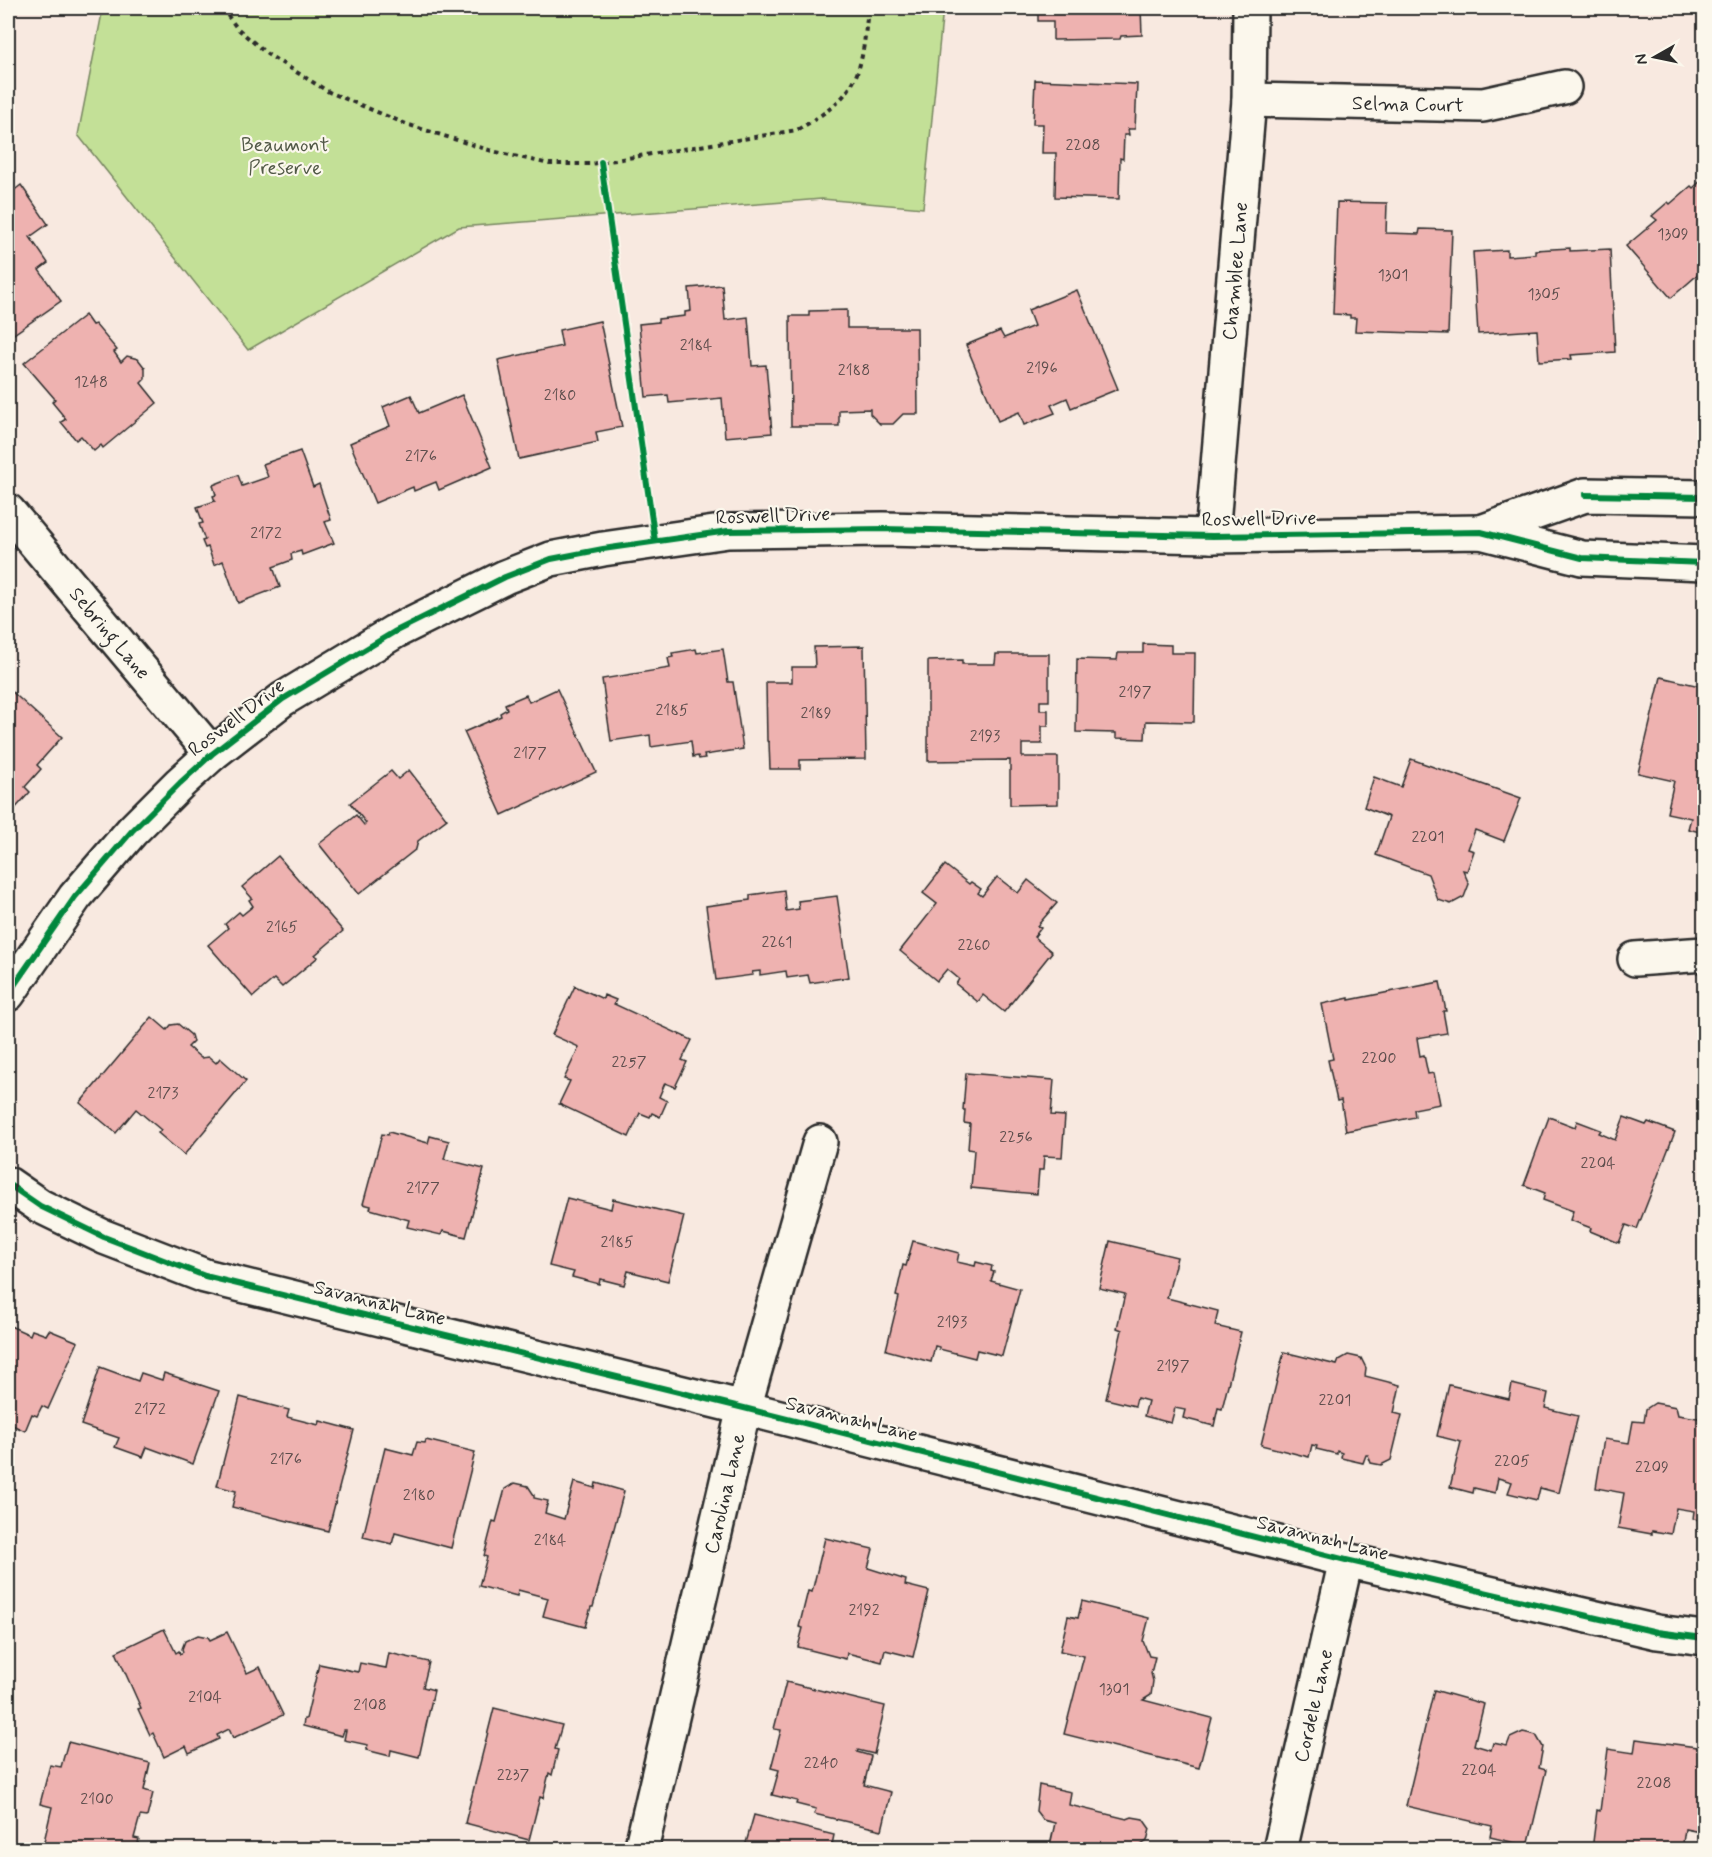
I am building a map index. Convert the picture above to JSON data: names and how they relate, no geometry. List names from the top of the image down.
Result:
{
  "streets": {
    "street": [
      "Selma Court",
      "Chamblee Lane",
      "Roswell Drive",
      "Sebring Lane",
      "Savannah Lane",
      "Carolina Lane",
      "Cordele Lane"
    ]
  },
  "crossings": [
    ["Selma Court", "Chamblee Lane"],
    ["Chamblee Lane", "Roswell Drive"],
    ["Roswell Drive", "Sebring Lane"],
    ["Savannah Lane", "Carolina Lane"],
    ["Savannah Lane", "Cordele Lane"]
  ],
  "parks": ["Beaumont Preserve"],
  "house_numbers": [
    "2208",
    "1309",
    "1301",
    "1305",
    "2184",
    "2196",
    "2188",
    "1248",
    "2180",
    "2176",
    "2172",
    "2197",
    "2185",
    "2189",
    "2193",
    "2177",
    "2201",
    "2165",
    "2261",
    "2260",
    "2200",
    "2257",
    "2173",
    "2256",
    "2204",
    "2177",
    "2185",
    "2193",
    "2197",
    "2201",
    "2172",
    "2176",
    "2205",
    "2209",
    "2180",
    "2184",
    "2192",
    "1301",
    "2104",
    "2108",
    "2240",
    "2204",
    "2237",
    "2208",
    "2100"
  ],
  "north": "left"
}
